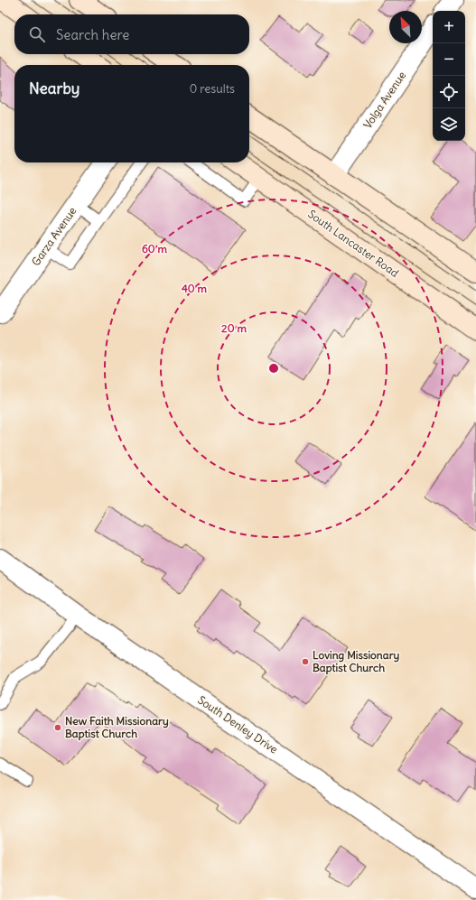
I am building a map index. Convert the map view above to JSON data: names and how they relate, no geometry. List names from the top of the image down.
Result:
{
  "streets": {
    "main road": ["South Lancaster Road"],
    "street": ["Volga Avenue", "Garza Avenue", "South Denley Drive"]
  },
  "places": ["Loving Missionary Baptist Church", "New Faith Missionary Baptist Church"],
  "north": "top left",
  "page": {
    "map_buttons": ["+", "−"],
    "search": "Search here",
    "heading": ["Nearby", "0 results"]
  },
  "rings": ["60 m", "40 m", "20 m"]
}
